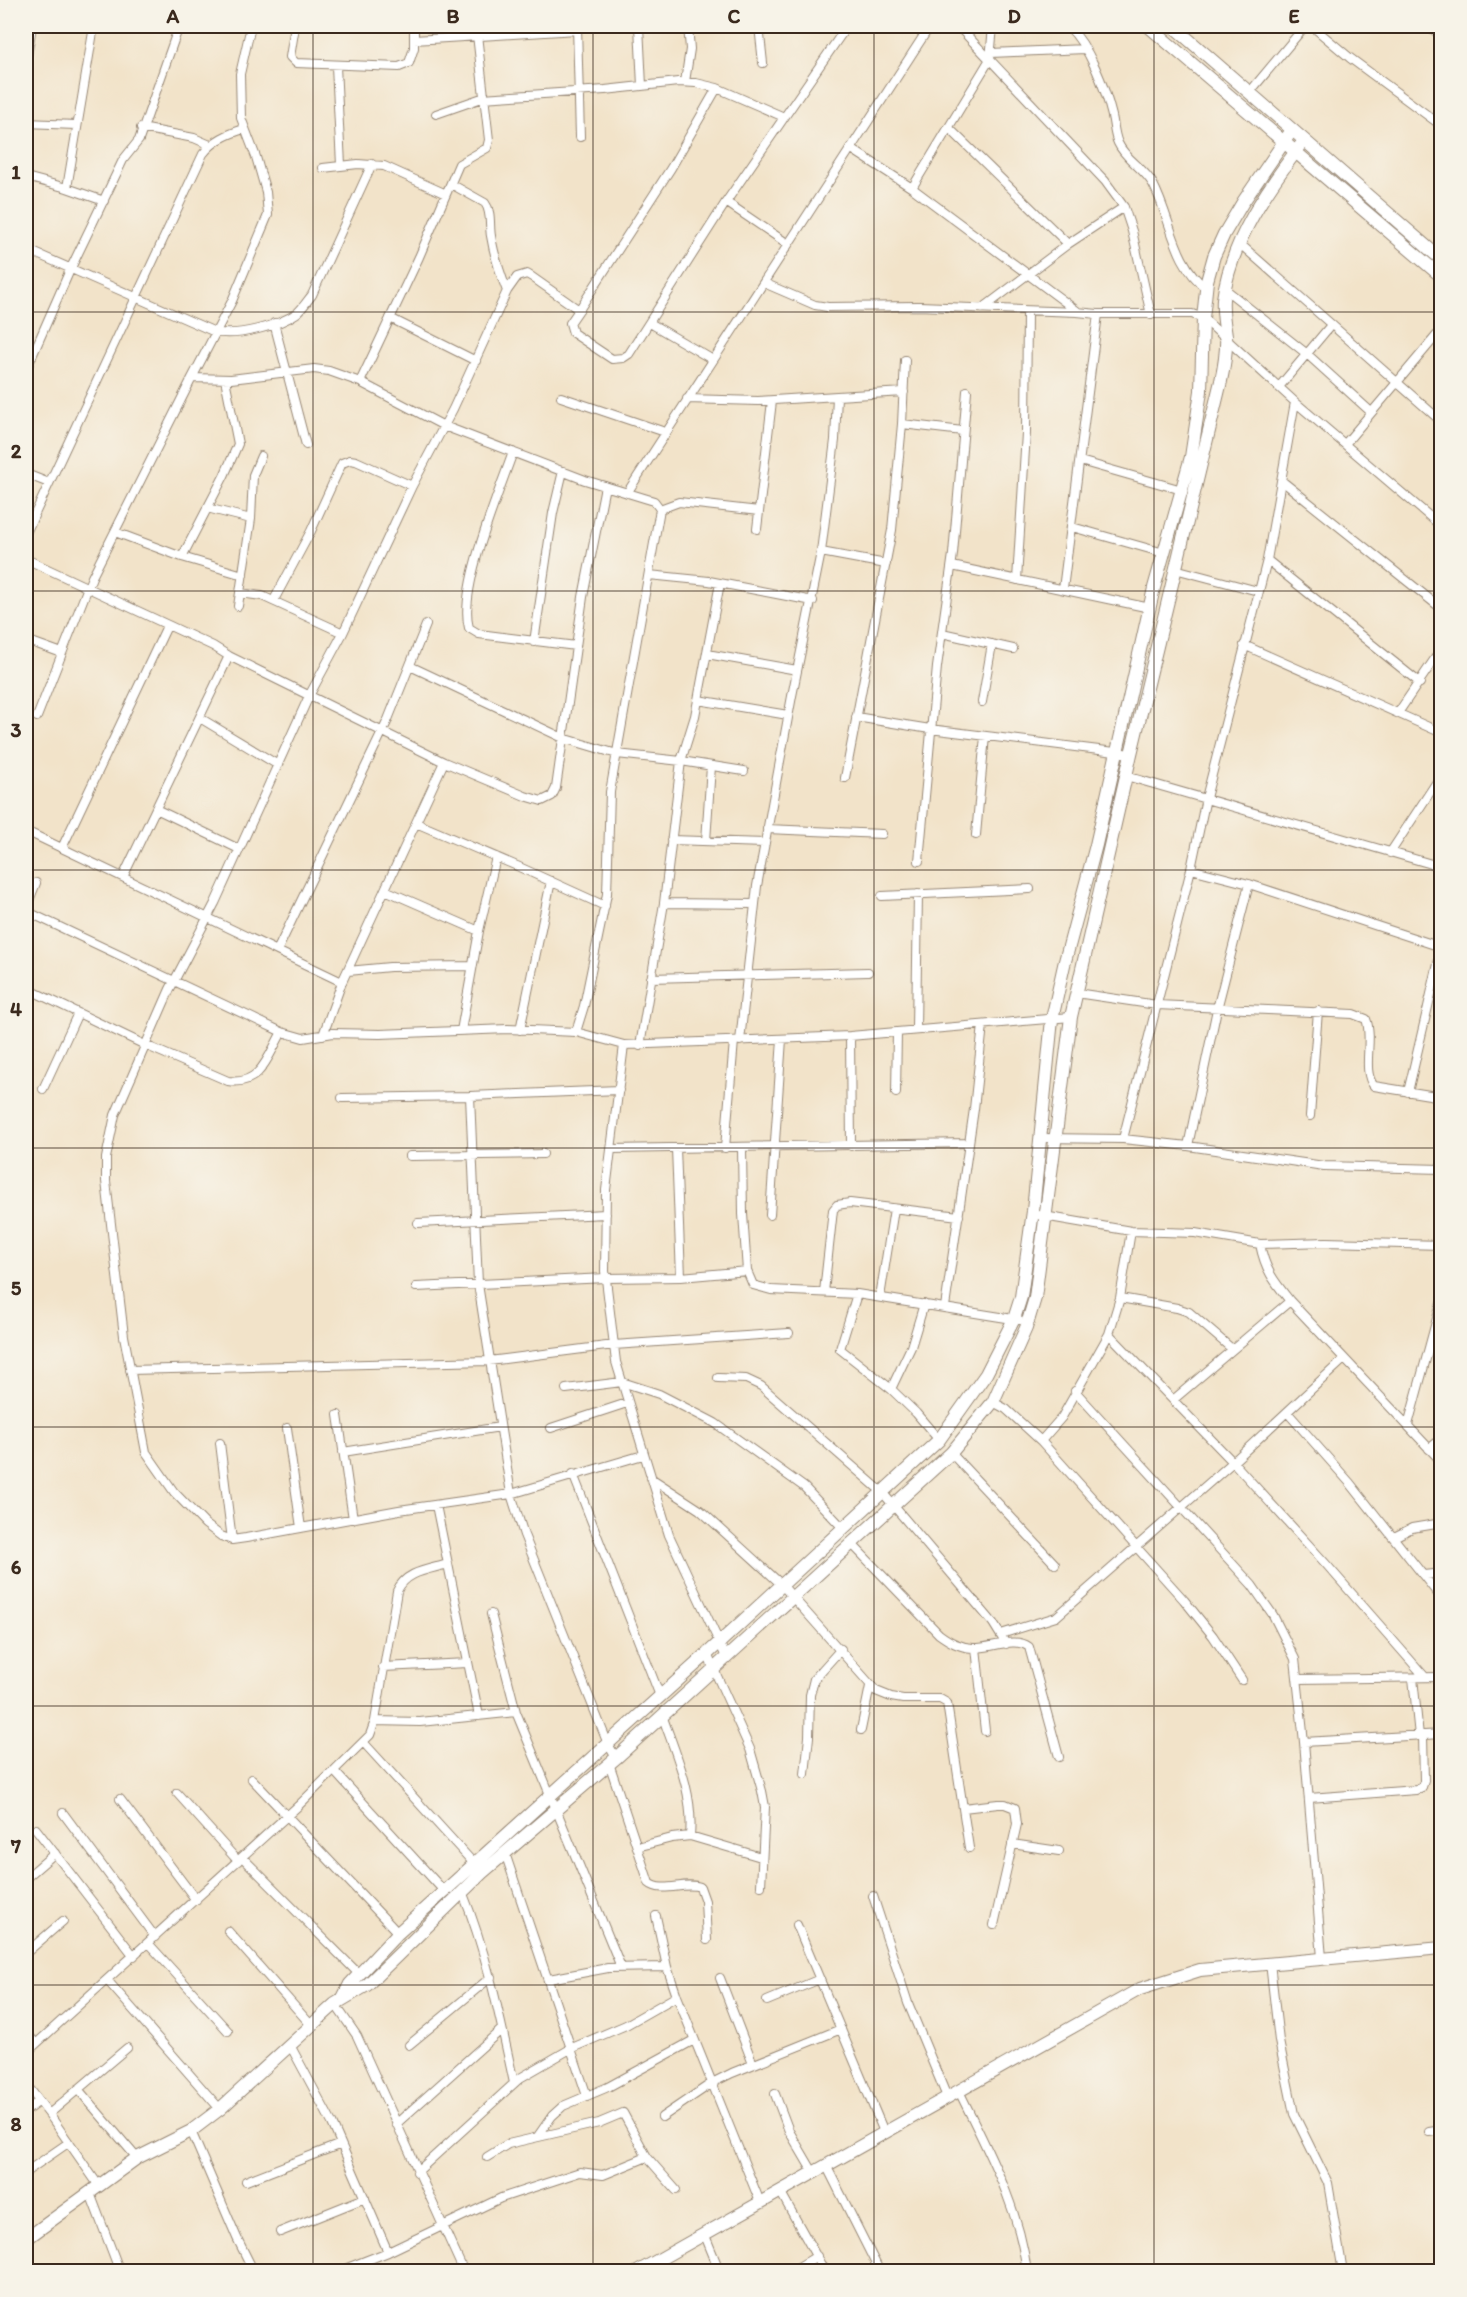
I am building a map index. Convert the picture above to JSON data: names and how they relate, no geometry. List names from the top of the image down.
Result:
{
  "grid": {
    "columns": [
      "A",
      "B",
      "C",
      "D",
      "E"
    ],
    "rows": [
      "1",
      "2",
      "3",
      "4",
      "5",
      "6",
      "7",
      "8"
    ]
  }
}
